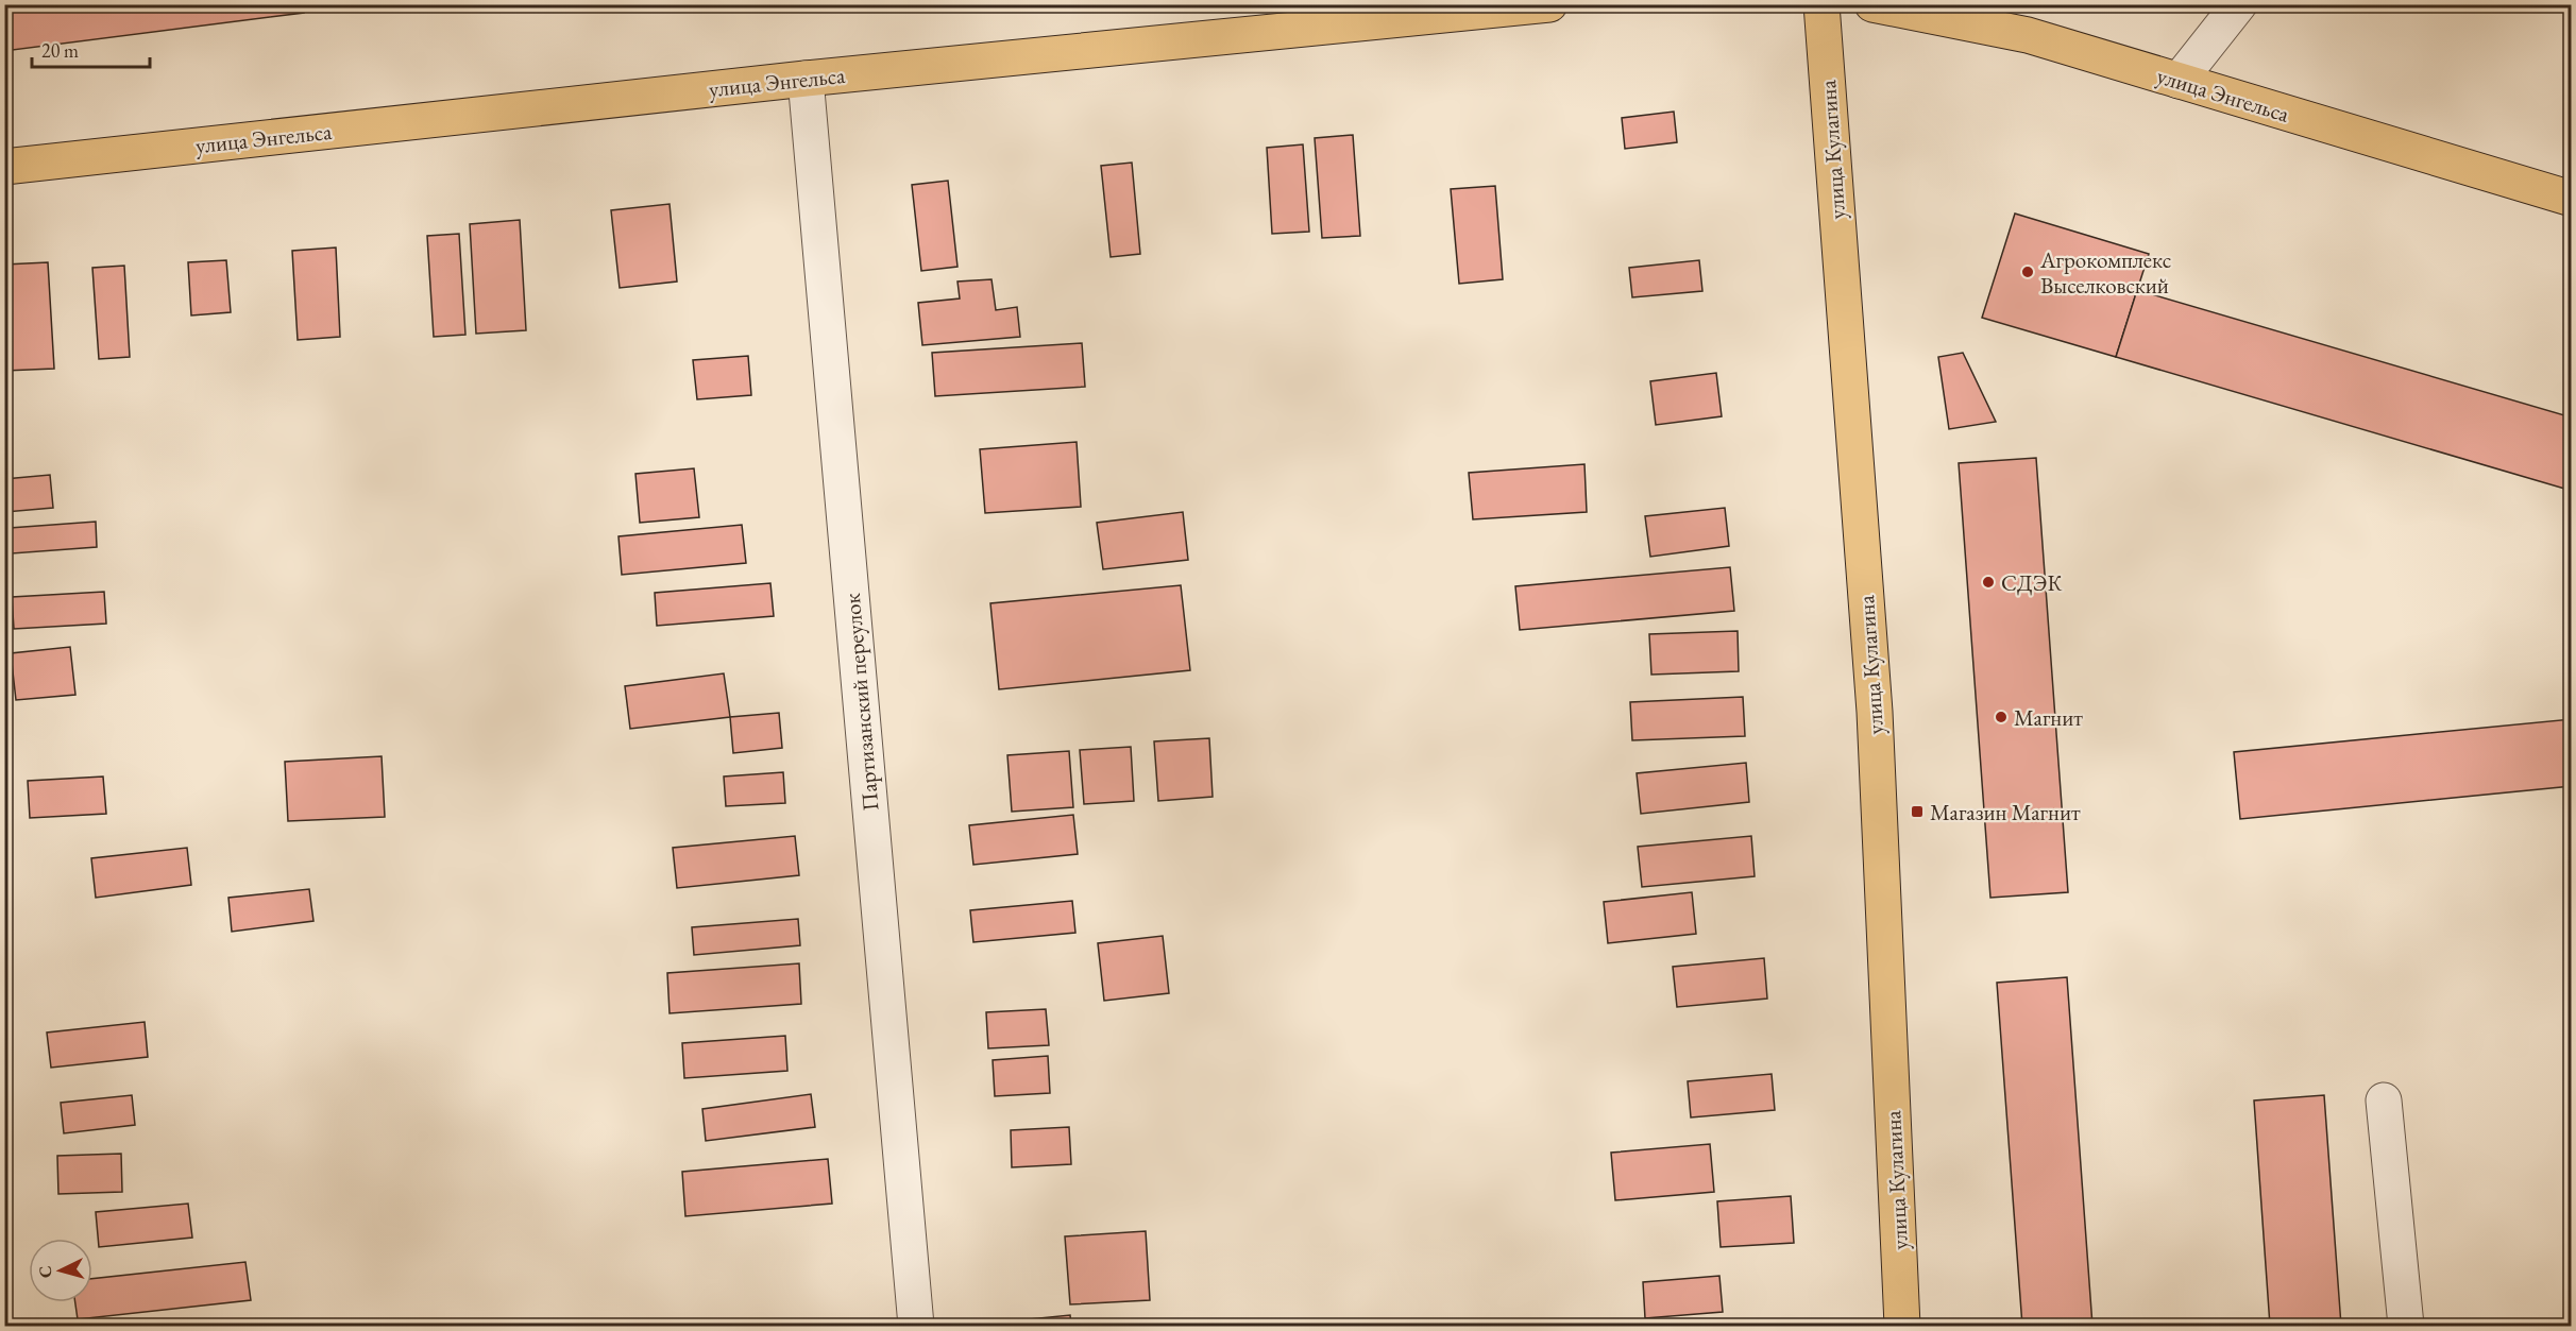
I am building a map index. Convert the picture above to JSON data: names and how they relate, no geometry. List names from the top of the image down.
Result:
{
  "streets": {
    "main road": ["улица Энгельса", "улица Кулагина"],
    "street": ["Партизанский переулок"]
  },
  "crossings": [
    ["улица Энгельса", "Партизанский переулок"]
  ],
  "places": {
    "other": ["Агрокомплекс Выселковский", "СДЭК", "Магнит"],
    "transit": ["Магазин Магнит"]
  },
  "scale_bar": "20 m",
  "north": "left"
}
